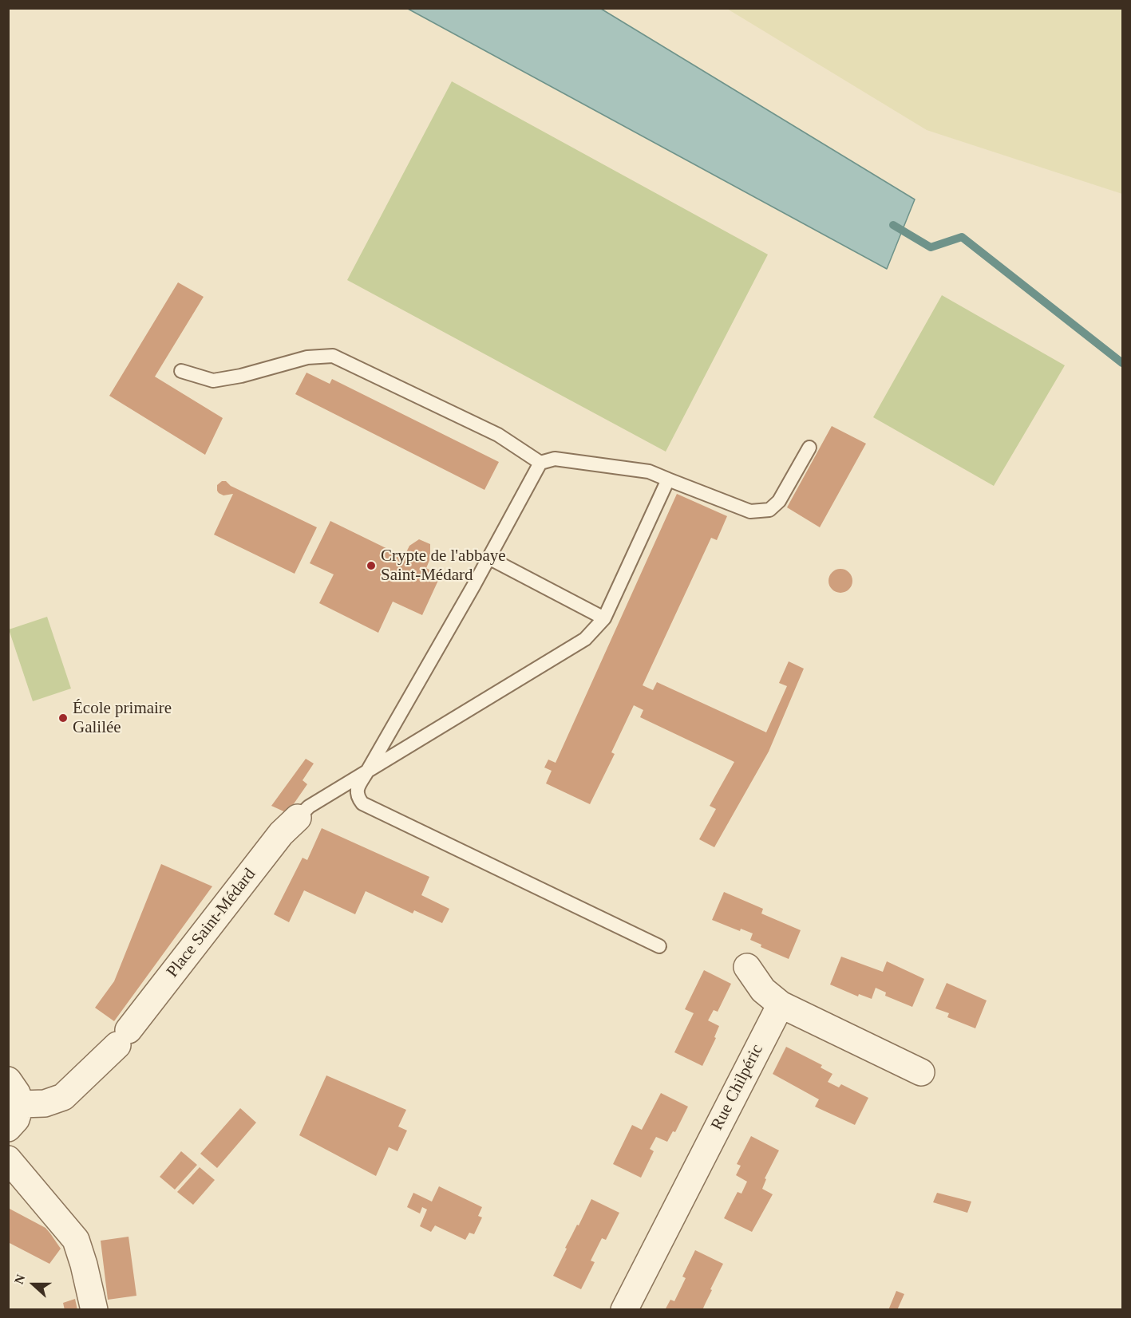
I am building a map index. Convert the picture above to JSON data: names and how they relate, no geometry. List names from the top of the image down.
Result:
{
  "streets": {
    "street": ["Place Saint-Médard", "Rue Chilpéric"]
  },
  "places": ["Crypte de l'abbaye Saint-Médard", "École primaire Galilée"],
  "north": "left"
}
